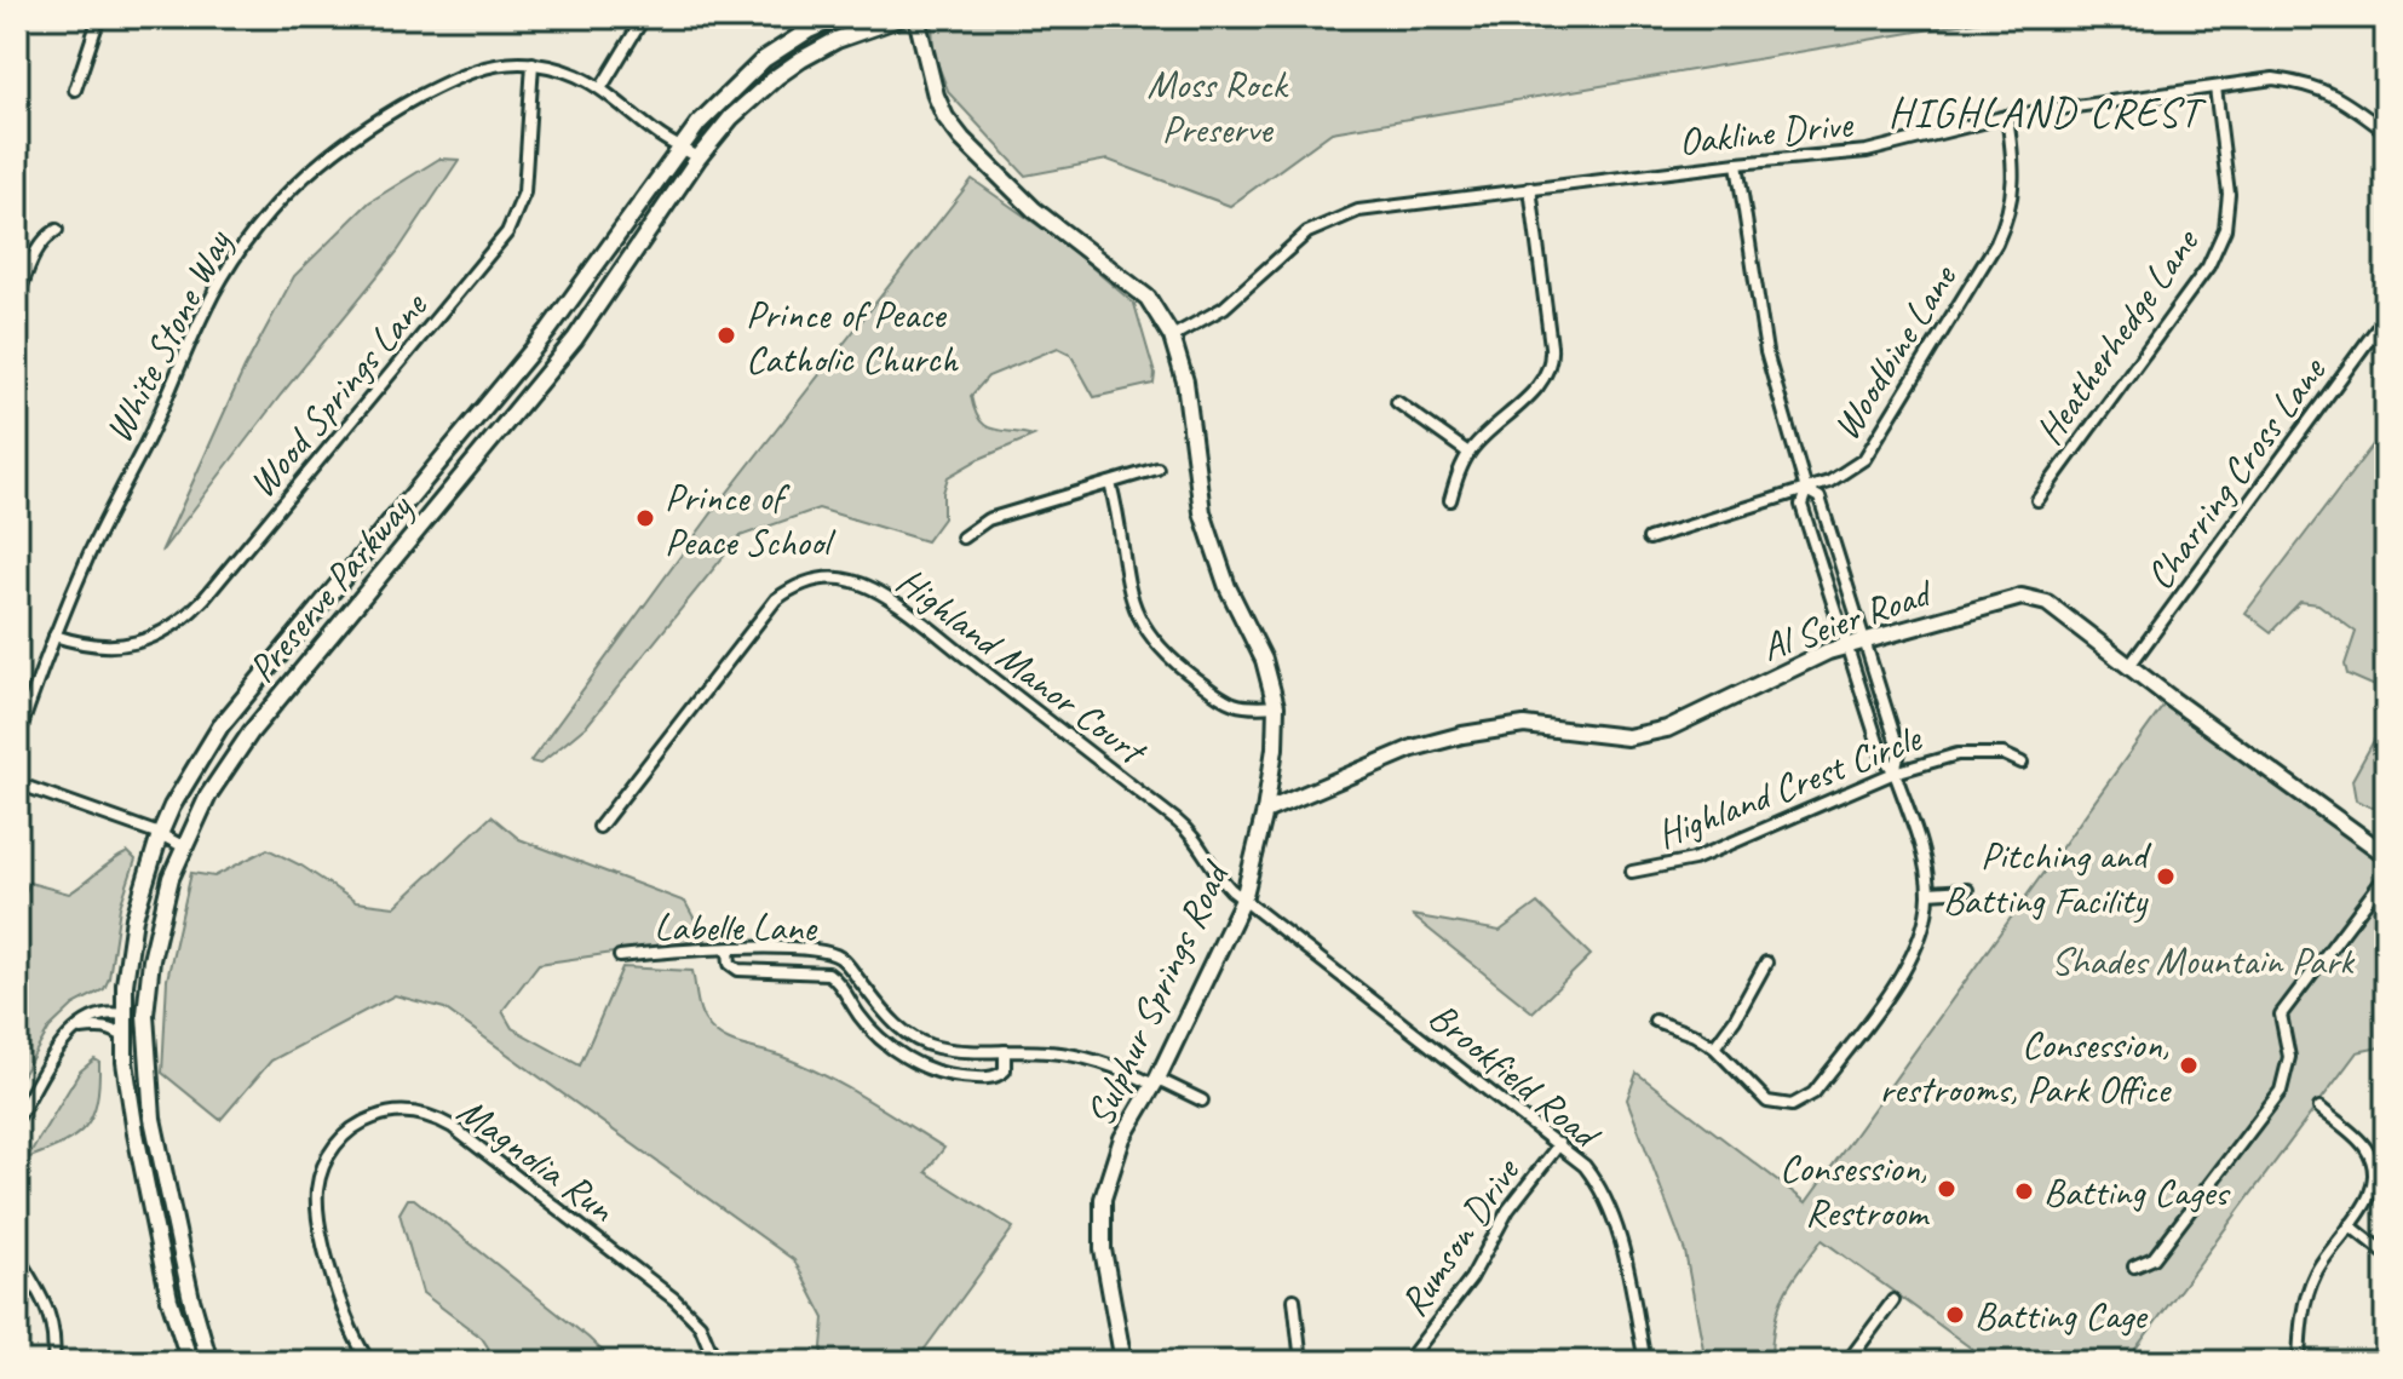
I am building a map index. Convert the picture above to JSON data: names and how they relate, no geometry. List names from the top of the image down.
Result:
{
  "streets": {
    "street": [
      "Oakline Drive",
      "White Stone Way",
      "Heatherhedge Lane",
      "Woodbine Lane",
      "Wood Springs Lane",
      "Charring Cross Lane",
      "Preserve Parkway",
      "Al Seier Road",
      "Highland Manor Court",
      "Highland Crest Circle",
      "Labelle Lane",
      "Sulphur Springs Road",
      "Brookfield Road",
      "Magnolia Run",
      "Rumson Drive"
    ]
  },
  "crossings": [
    ["Oakline Drive", "Heatherhedge Lane"],
    ["Oakline Drive", "Woodbine Lane"],
    ["Oakline Drive", "Sulphur Springs Road"],
    ["White Stone Way", "Wood Springs Lane"],
    ["White Stone Way", "Preserve Parkway"],
    ["Charring Cross Lane", "Al Seier Road"],
    ["Al Seier Road", "Sulphur Springs Road"],
    ["Highland Manor Court", "Sulphur Springs Road"],
    ["Highland Manor Court", "Brookfield Road"],
    ["Labelle Lane", "Sulphur Springs Road"],
    ["Sulphur Springs Road", "Brookfield Road"],
    ["Brookfield Road", "Rumson Drive"]
  ],
  "districts": ["HIGHLAND CREST"],
  "parks": ["Moss Rock Preserve", "Shades Mountain Park"],
  "places": [
    "Prince of Peace Catholic Church",
    "Prince of Peace School",
    "Pitching and Batting Facility",
    "Consession, restrooms, Park Office",
    "Consession, Restroom",
    "Batting Cages",
    "Batting Cage"
  ]
}
